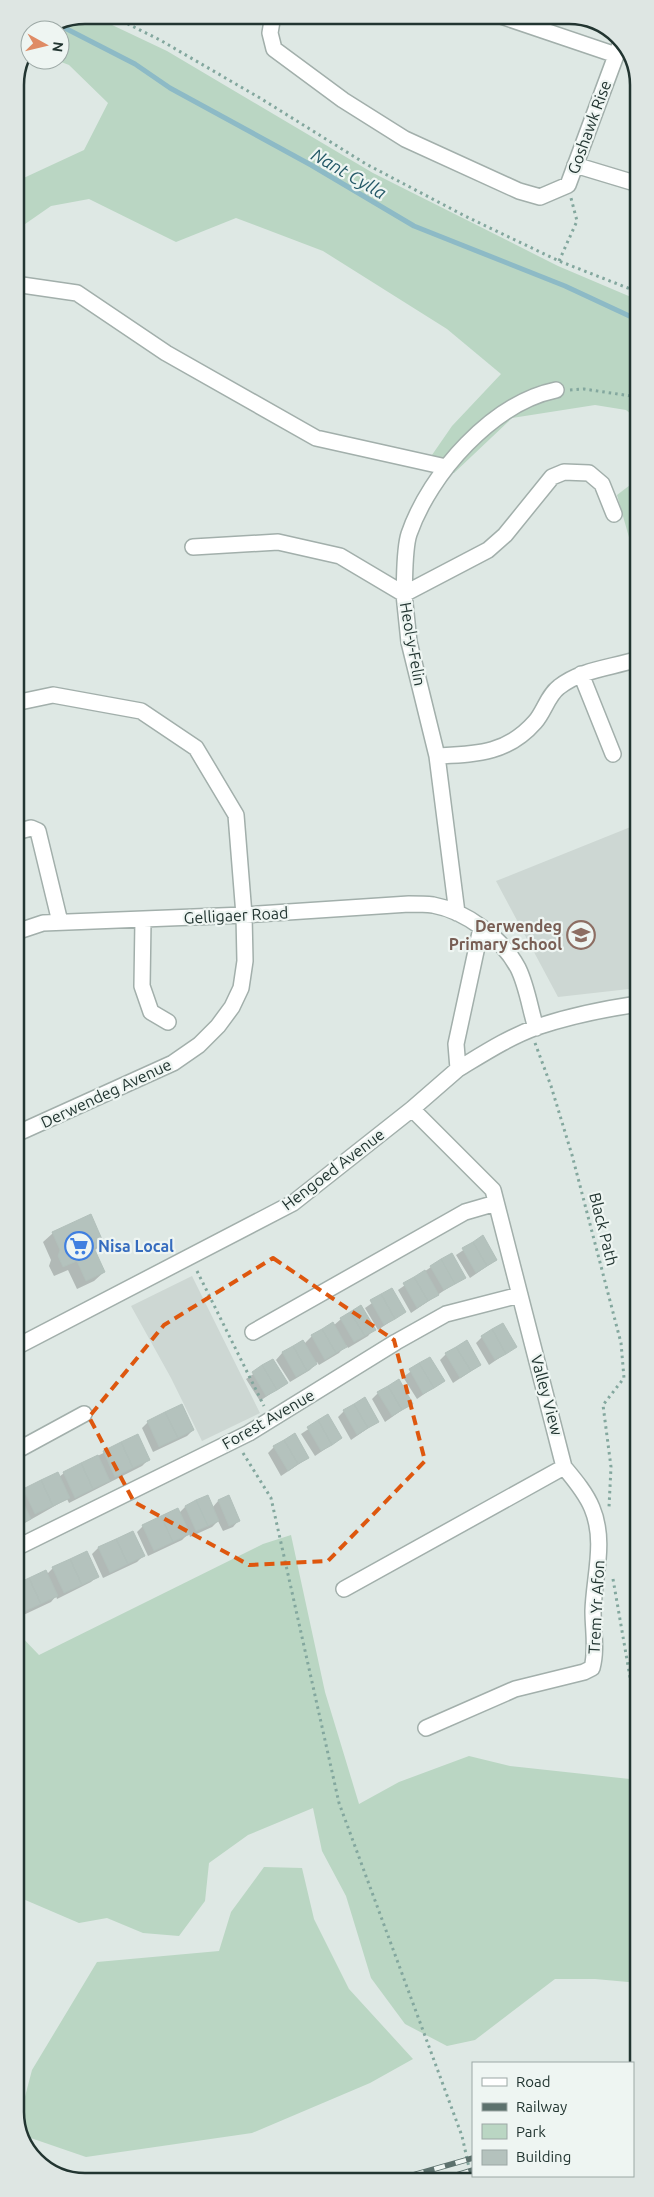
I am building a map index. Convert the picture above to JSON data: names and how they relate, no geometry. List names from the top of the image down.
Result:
{
  "streets": {
    "street": [
      "Goshawk Rise",
      "Heol-y-Felin",
      "Gelligaer Road",
      "Derwendeg Avenue",
      "Hengoed Avenue",
      "Valley View",
      "Forest Avenue",
      "Trem Yr Afon"
    ],
    "path": ["Black Path"]
  },
  "crossings": [
    ["Heol-y-Felin", "Gelligaer Road"],
    ["Gelligaer Road", "Derwendeg Avenue"],
    ["Gelligaer Road", "Hengoed Avenue"],
    ["Gelligaer Road", "Black Path"],
    ["Hengoed Avenue", "Black Path"],
    ["Hengoed Avenue", "Valley View"],
    ["Valley View", "Forest Avenue"],
    ["Valley View", "Trem Yr Afon"]
  ],
  "water": ["Nant Cylla"],
  "places": {
    "school or university": ["Derwendeg Primary School"],
    "supermarket": ["Nisa Local"]
  },
  "legend": [
    "Road",
    "Railway",
    "Park",
    "Building"
  ],
  "north": "right"
}
